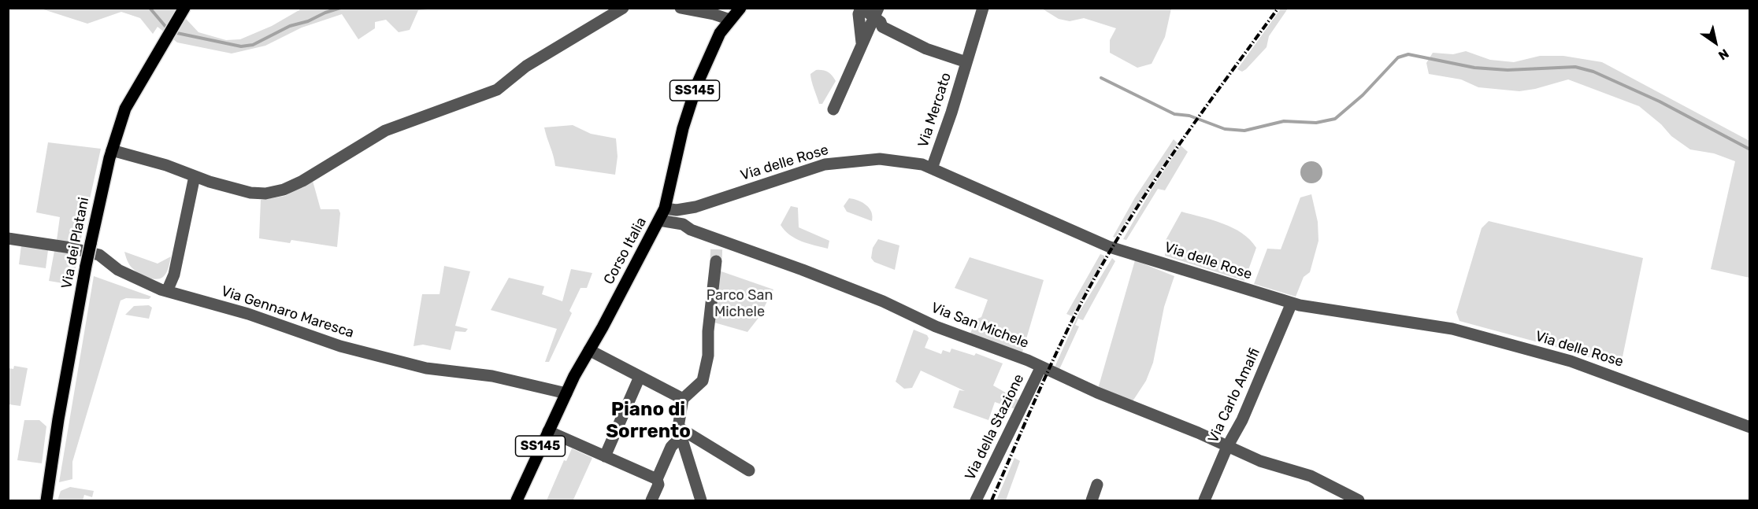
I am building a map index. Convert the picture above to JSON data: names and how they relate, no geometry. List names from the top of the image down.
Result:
{
  "streets": {
    "main road": ["SS145", "Via dei Platani", "Corso Italia"],
    "street": [
      "Via Mercato",
      "Via delle Rose",
      "Via Gennaro Maresca",
      "Via San Michele",
      "Via Carlo Amalfi",
      "Via della Stazione"
    ]
  },
  "crossings": [
    ["Via Mercato", "Via delle Rose"],
    ["Via delle Rose", "Corso Italia"],
    ["Via delle Rose", "Via Carlo Amalfi"],
    ["Corso Italia", "Via Gennaro Maresca"],
    ["Corso Italia", "Via San Michele"],
    ["Via San Michele", "Via Carlo Amalfi"],
    ["Via San Michele", "Via della Stazione"]
  ],
  "districts": ["Piano di Sorrento"],
  "parks": ["Parco San Michele"],
  "north": "bottom right"
}
